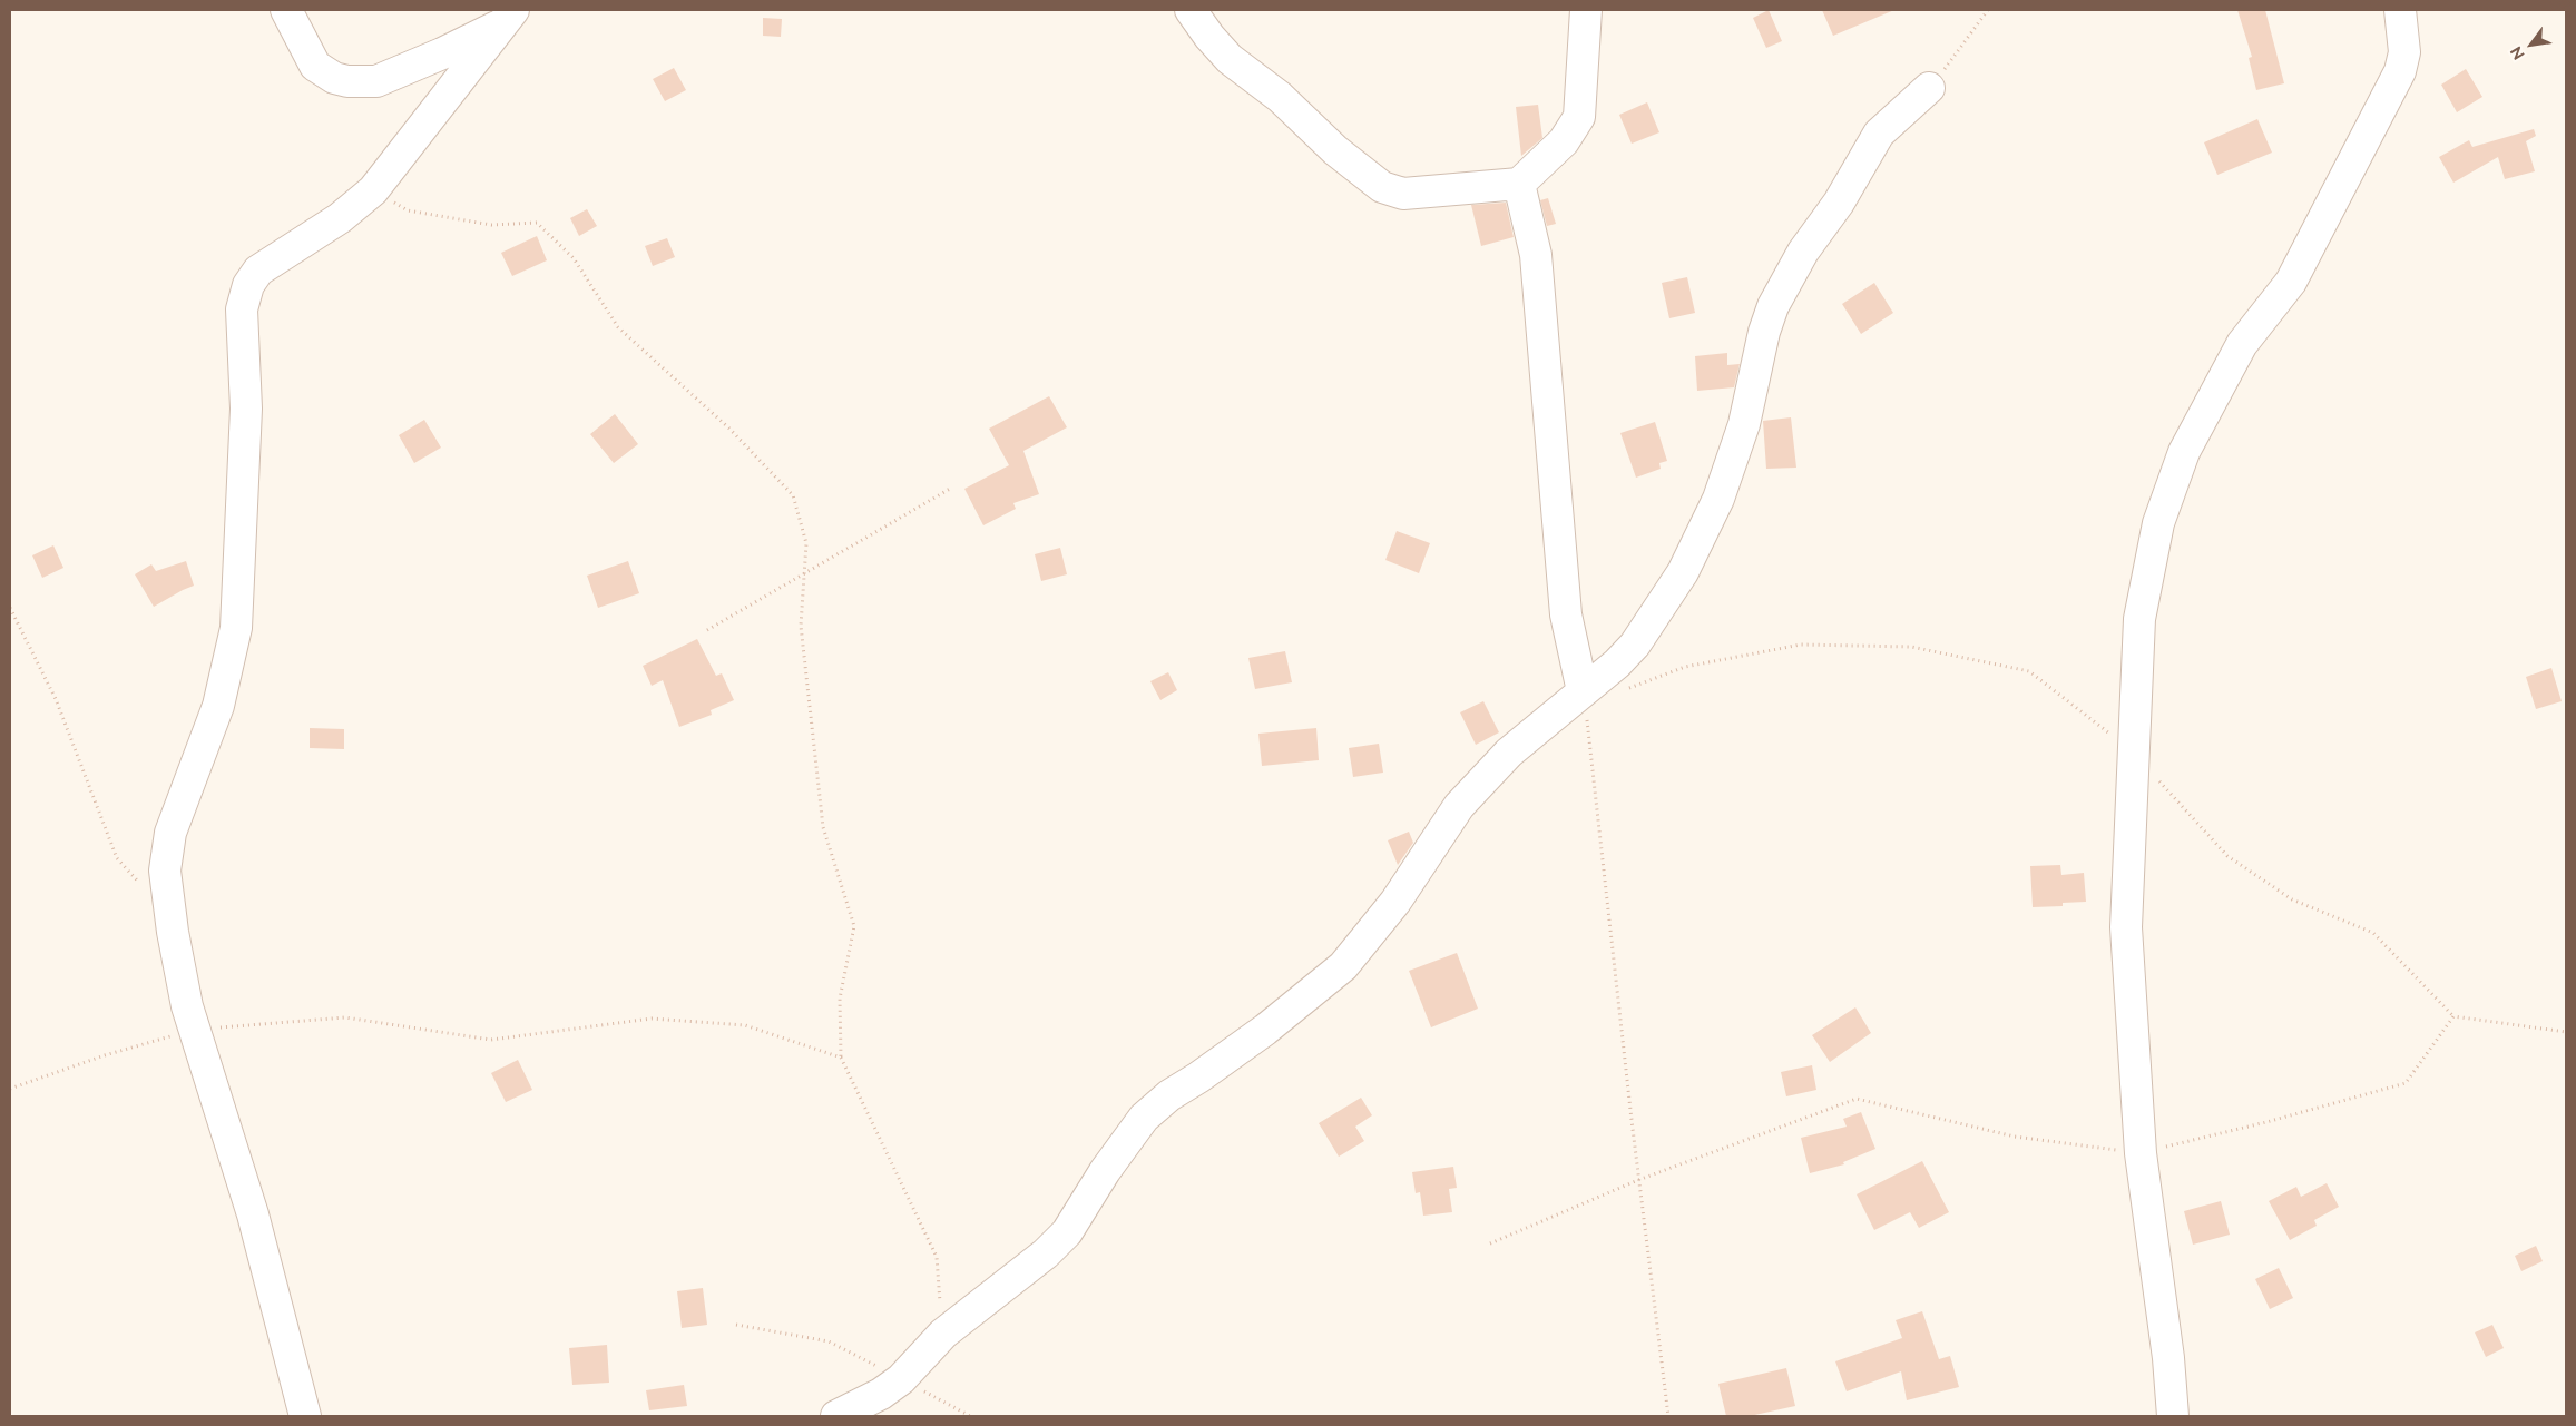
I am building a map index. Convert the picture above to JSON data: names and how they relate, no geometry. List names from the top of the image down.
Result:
{
  "north": "bottom left"
}
